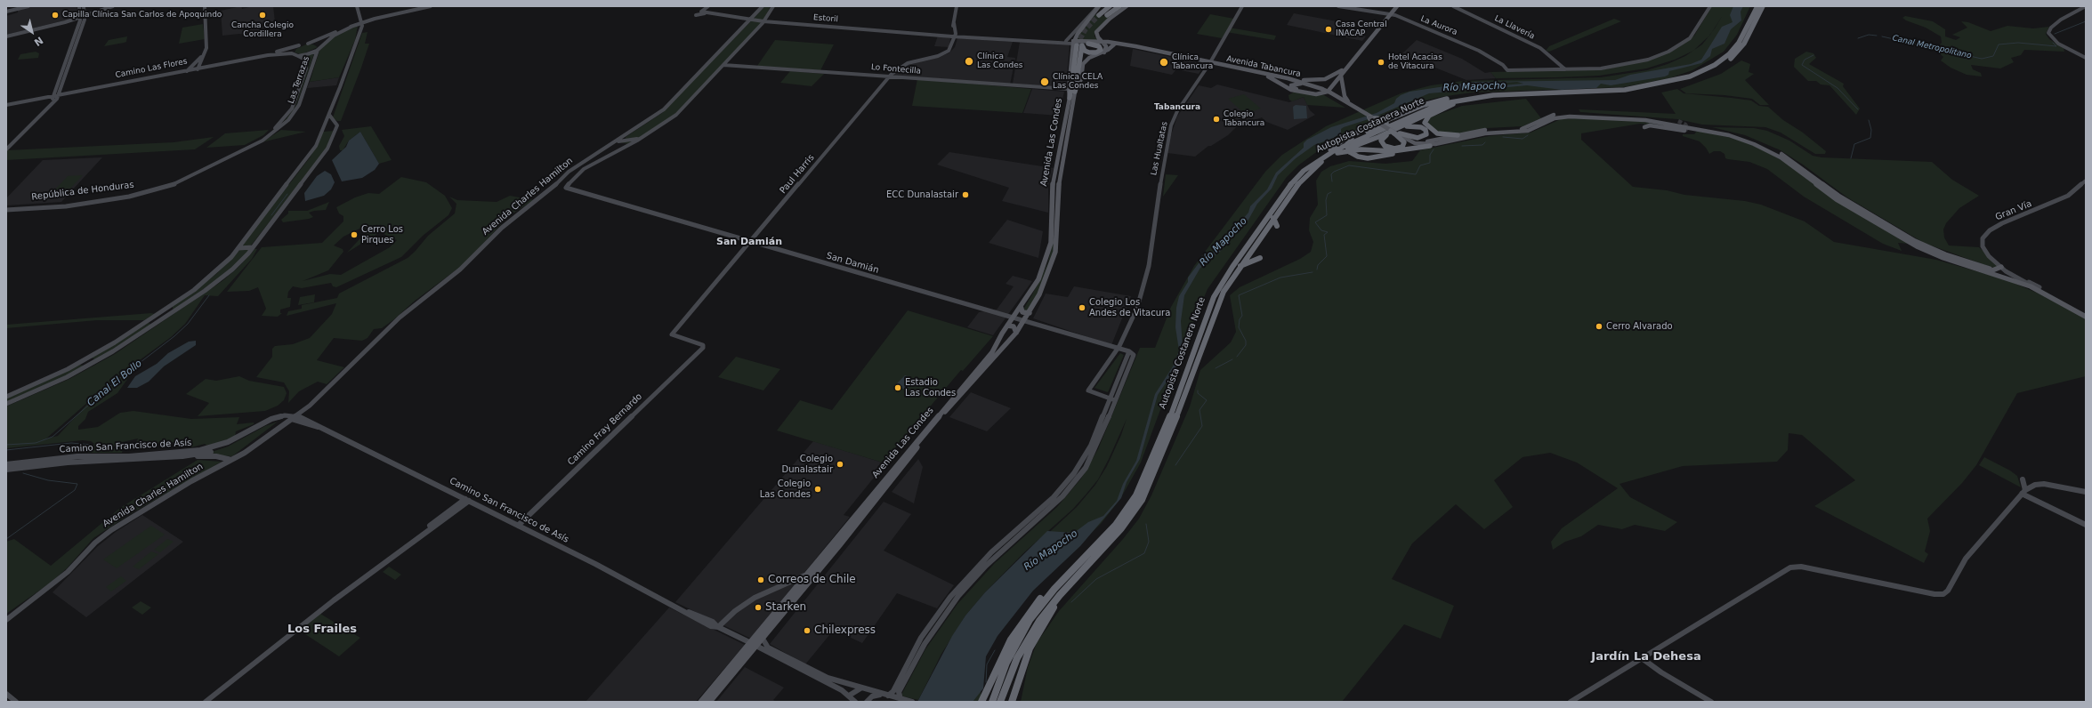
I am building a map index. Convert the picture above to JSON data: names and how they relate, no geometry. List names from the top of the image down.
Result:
{
  "streets": {
    "highway": ["Autopista Costanera Norte"],
    "main road": ["Avenida Tabancura", "Avenida Las Condes"],
    "street": [
      "Estoril",
      "La Aurora",
      "La Llavería",
      "Camino Las Flores",
      "Lo Fontecilla",
      "Las Terrazas",
      "Las Hualtatas",
      "Paul Harris",
      "República de Honduras",
      "Avenida Charles Hamilton",
      "Gran Vía",
      "San Damián",
      "Camino Fray Bernardo",
      "Camino San Francisco de Asís"
    ]
  },
  "crossings": [
    ["Estoril", "Avenida Tabancura"],
    ["Estoril", "Avenida Las Condes"],
    ["Estoril", "Paul Harris"],
    ["Estoril", "Avenida Charles Hamilton"],
    ["La Aurora", "La Llavería"],
    ["Avenida Tabancura", "Avenida Las Condes"],
    ["Avenida Tabancura", "Las Hualtatas"],
    ["Lo Fontecilla", "Avenida Las Condes"],
    ["Lo Fontecilla", "Paul Harris"],
    ["Lo Fontecilla", "Avenida Charles Hamilton"],
    ["Las Terrazas", "República de Honduras"],
    ["Avenida Las Condes", "San Damián"],
    ["Avenida Las Condes", "Camino San Francisco de Asís"],
    ["Las Hualtatas", "San Damián"],
    ["Paul Harris", "San Damián"],
    ["Paul Harris", "Camino Fray Bernardo"],
    ["Avenida Charles Hamilton", "San Damián"],
    ["Avenida Charles Hamilton", "Camino San Francisco de Asís"],
    ["Camino Fray Bernardo", "Camino San Francisco de Asís"]
  ],
  "districts": [
    "Tabancura",
    "San Damián",
    "Los Frailes",
    "Jardín La Dehesa"
  ],
  "water": ["Canal Metropolitano", "Río Mapocho", "Canal El Bollo"],
  "places": [
    "Capilla Clínica San Carlos de Apoquindo",
    "Cancha Colegio Cordillera",
    "Casa Central INACAP",
    "Clínica Las Condes",
    "Clínica Tabancura",
    "Hotel Acacias de Vitacura",
    "Clínica CELA Las Condes",
    "Colegio Tabancura",
    "ECC Dunalastair",
    "Cerro Los Pirques",
    "Colegio Los Andes de Vitacura",
    "Cerro Alvarado",
    "Estadio Las Condes",
    "Colegio Dunalastair",
    "Colegio Las Condes",
    "Correos de Chile",
    "Starken",
    "Chilexpress"
  ],
  "north": "bottom right"
}
